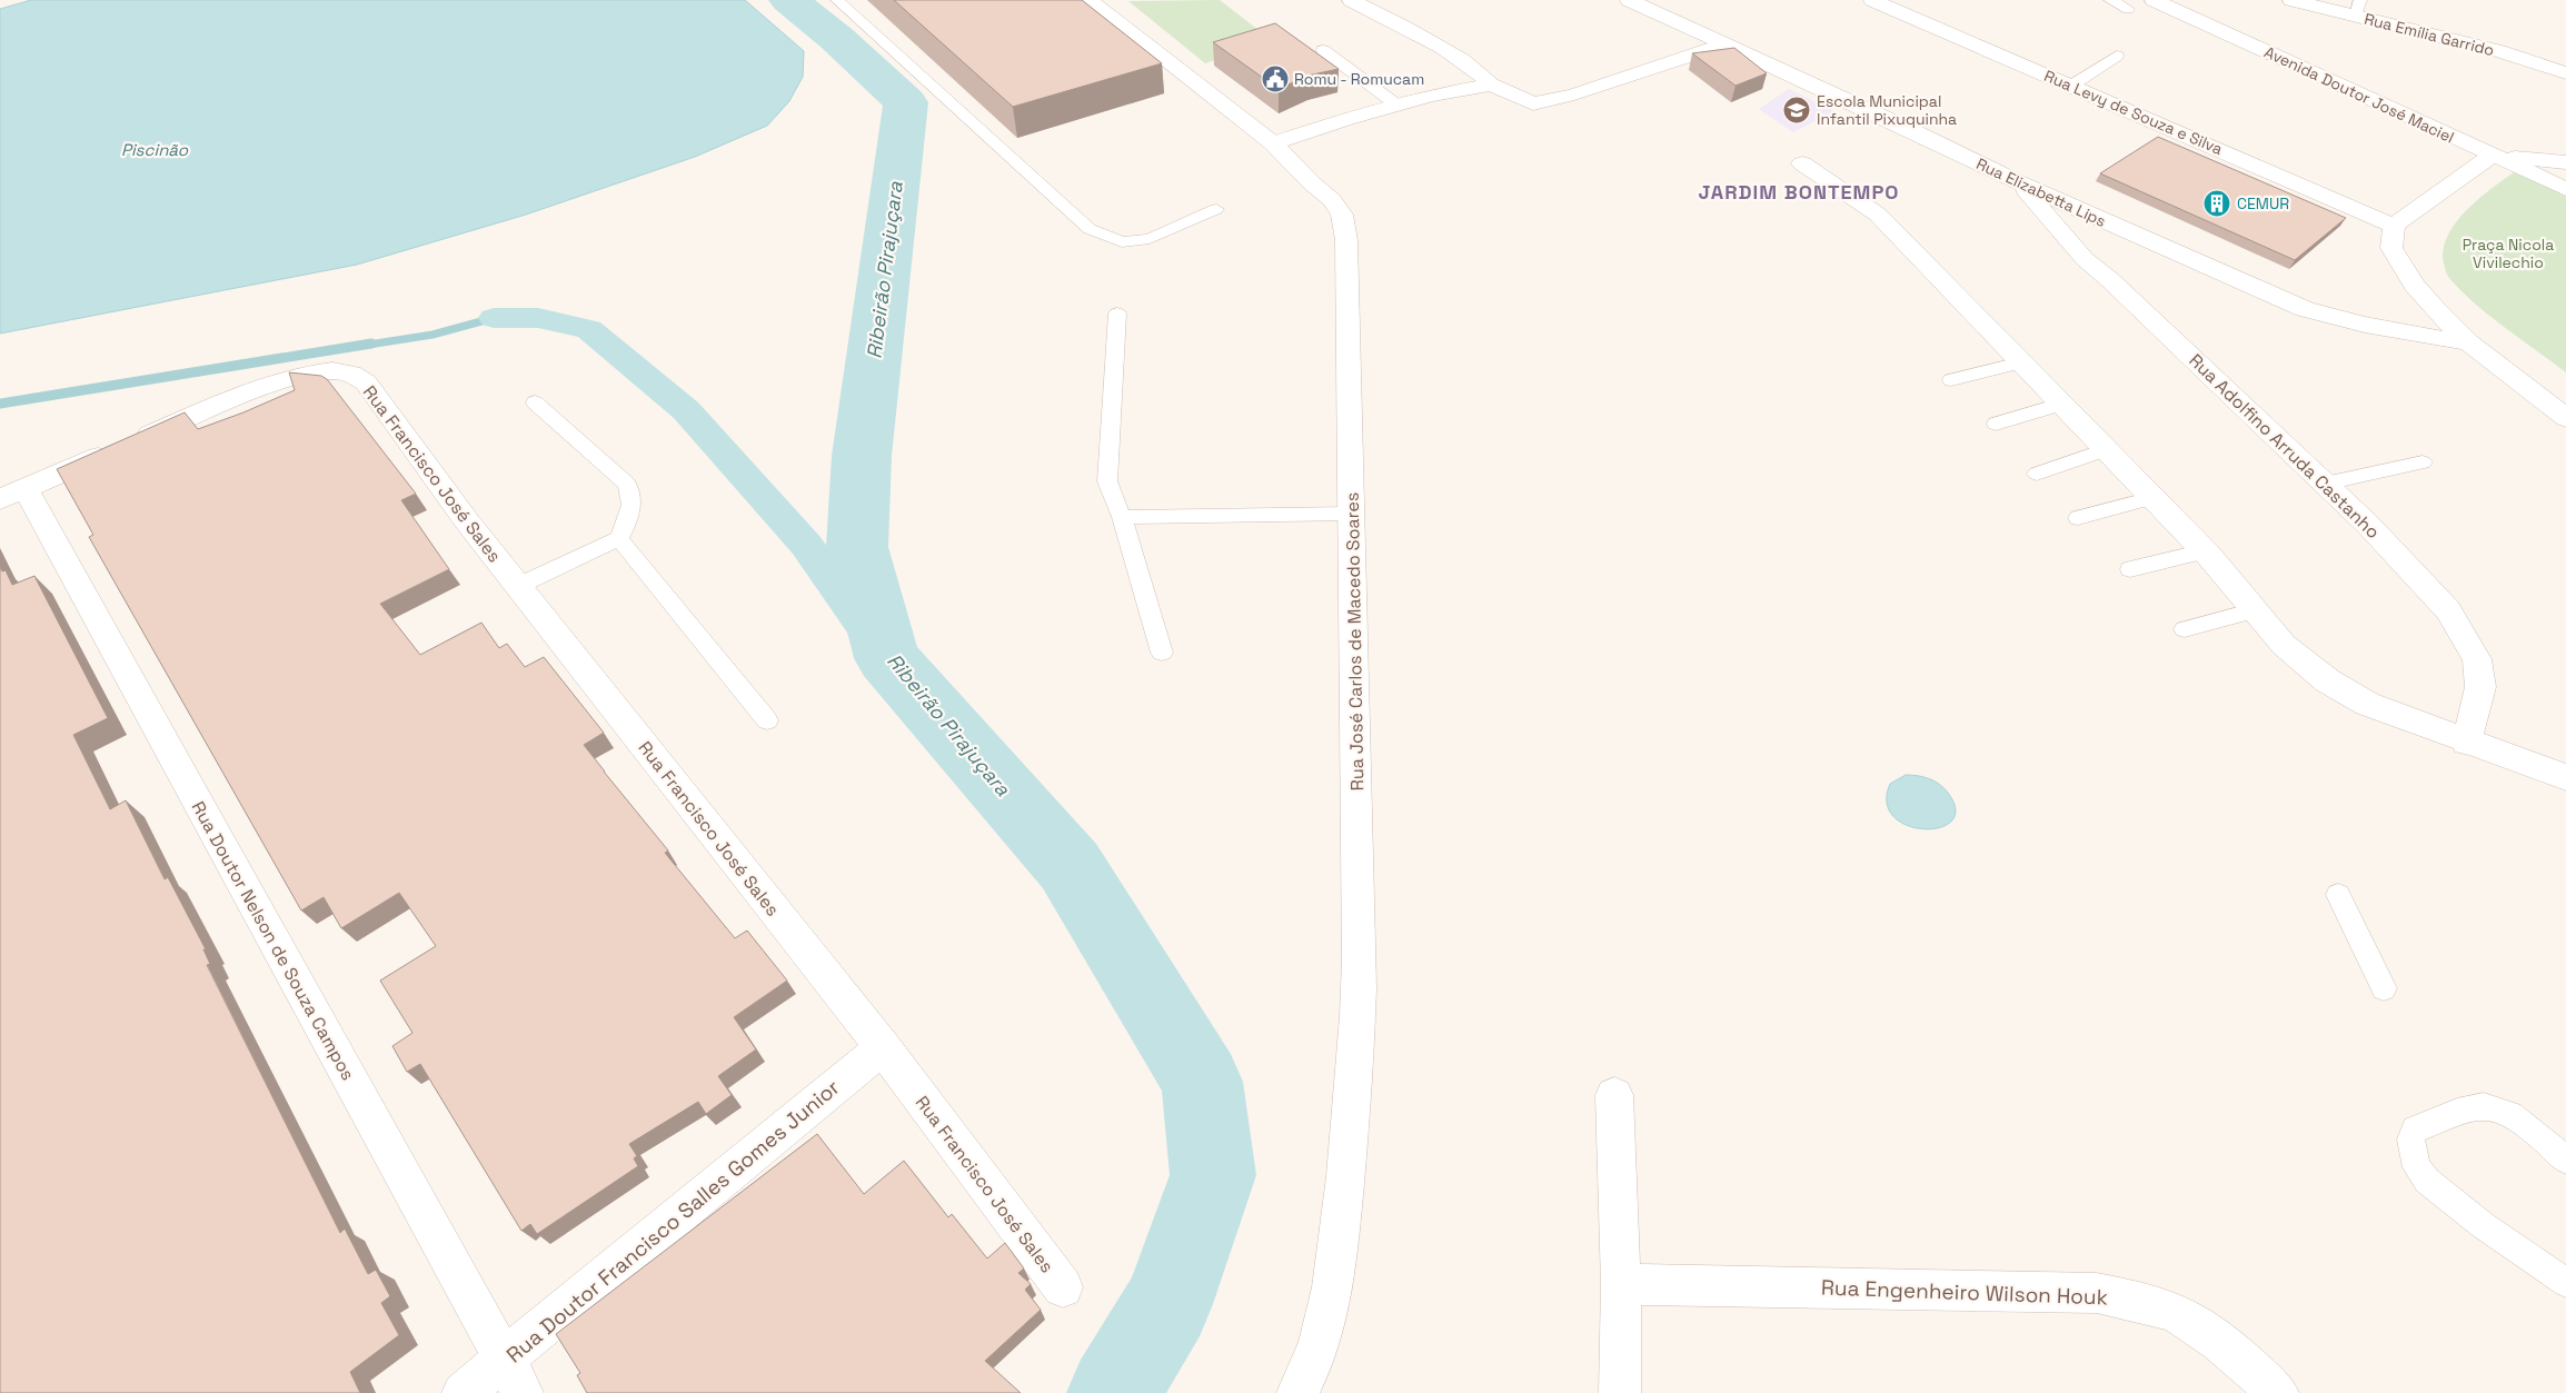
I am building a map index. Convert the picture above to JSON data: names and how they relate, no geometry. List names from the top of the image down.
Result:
{
  "streets": {
    "street": [
      "Rua Emília Garrido",
      "Avenida Doutor José Maciel",
      "Rua Levy de Souza e Silva",
      "Rua Elizabetta Lips",
      "Rua Adolfino Arruda Castanho",
      "Rua Francisco José Sales",
      "Rua José Carlos de Macedo Soares",
      "Rua Doutor Nelson de Souza Campos",
      "Rua Doutor Francisco Salles Gomes Junior",
      "Rua Engenheiro Wilson Houk"
    ]
  },
  "crossings": [
    ["Rua Elizabetta Lips", "Rua Adolfino Arruda Castanho"],
    ["Rua Francisco José Sales", "Rua Doutor Nelson de Souza Campos"],
    ["Rua Francisco José Sales", "Rua Doutor Francisco Salles Gomes Junior"],
    ["Rua Doutor Nelson de Souza Campos", "Rua Doutor Francisco Salles Gomes Junior"]
  ],
  "districts": ["JARDIM BONTEMPO"],
  "water": ["Piscinão", "Ribeirão Pirajuçara"],
  "parks": ["Praça Nicola Vivilechio"],
  "places": {
    "public building": ["Romu - Romucam"],
    "school or university": ["Escola Municipal Infantil Pixuquinha"],
    "building": ["CEMUR"]
  }
}
